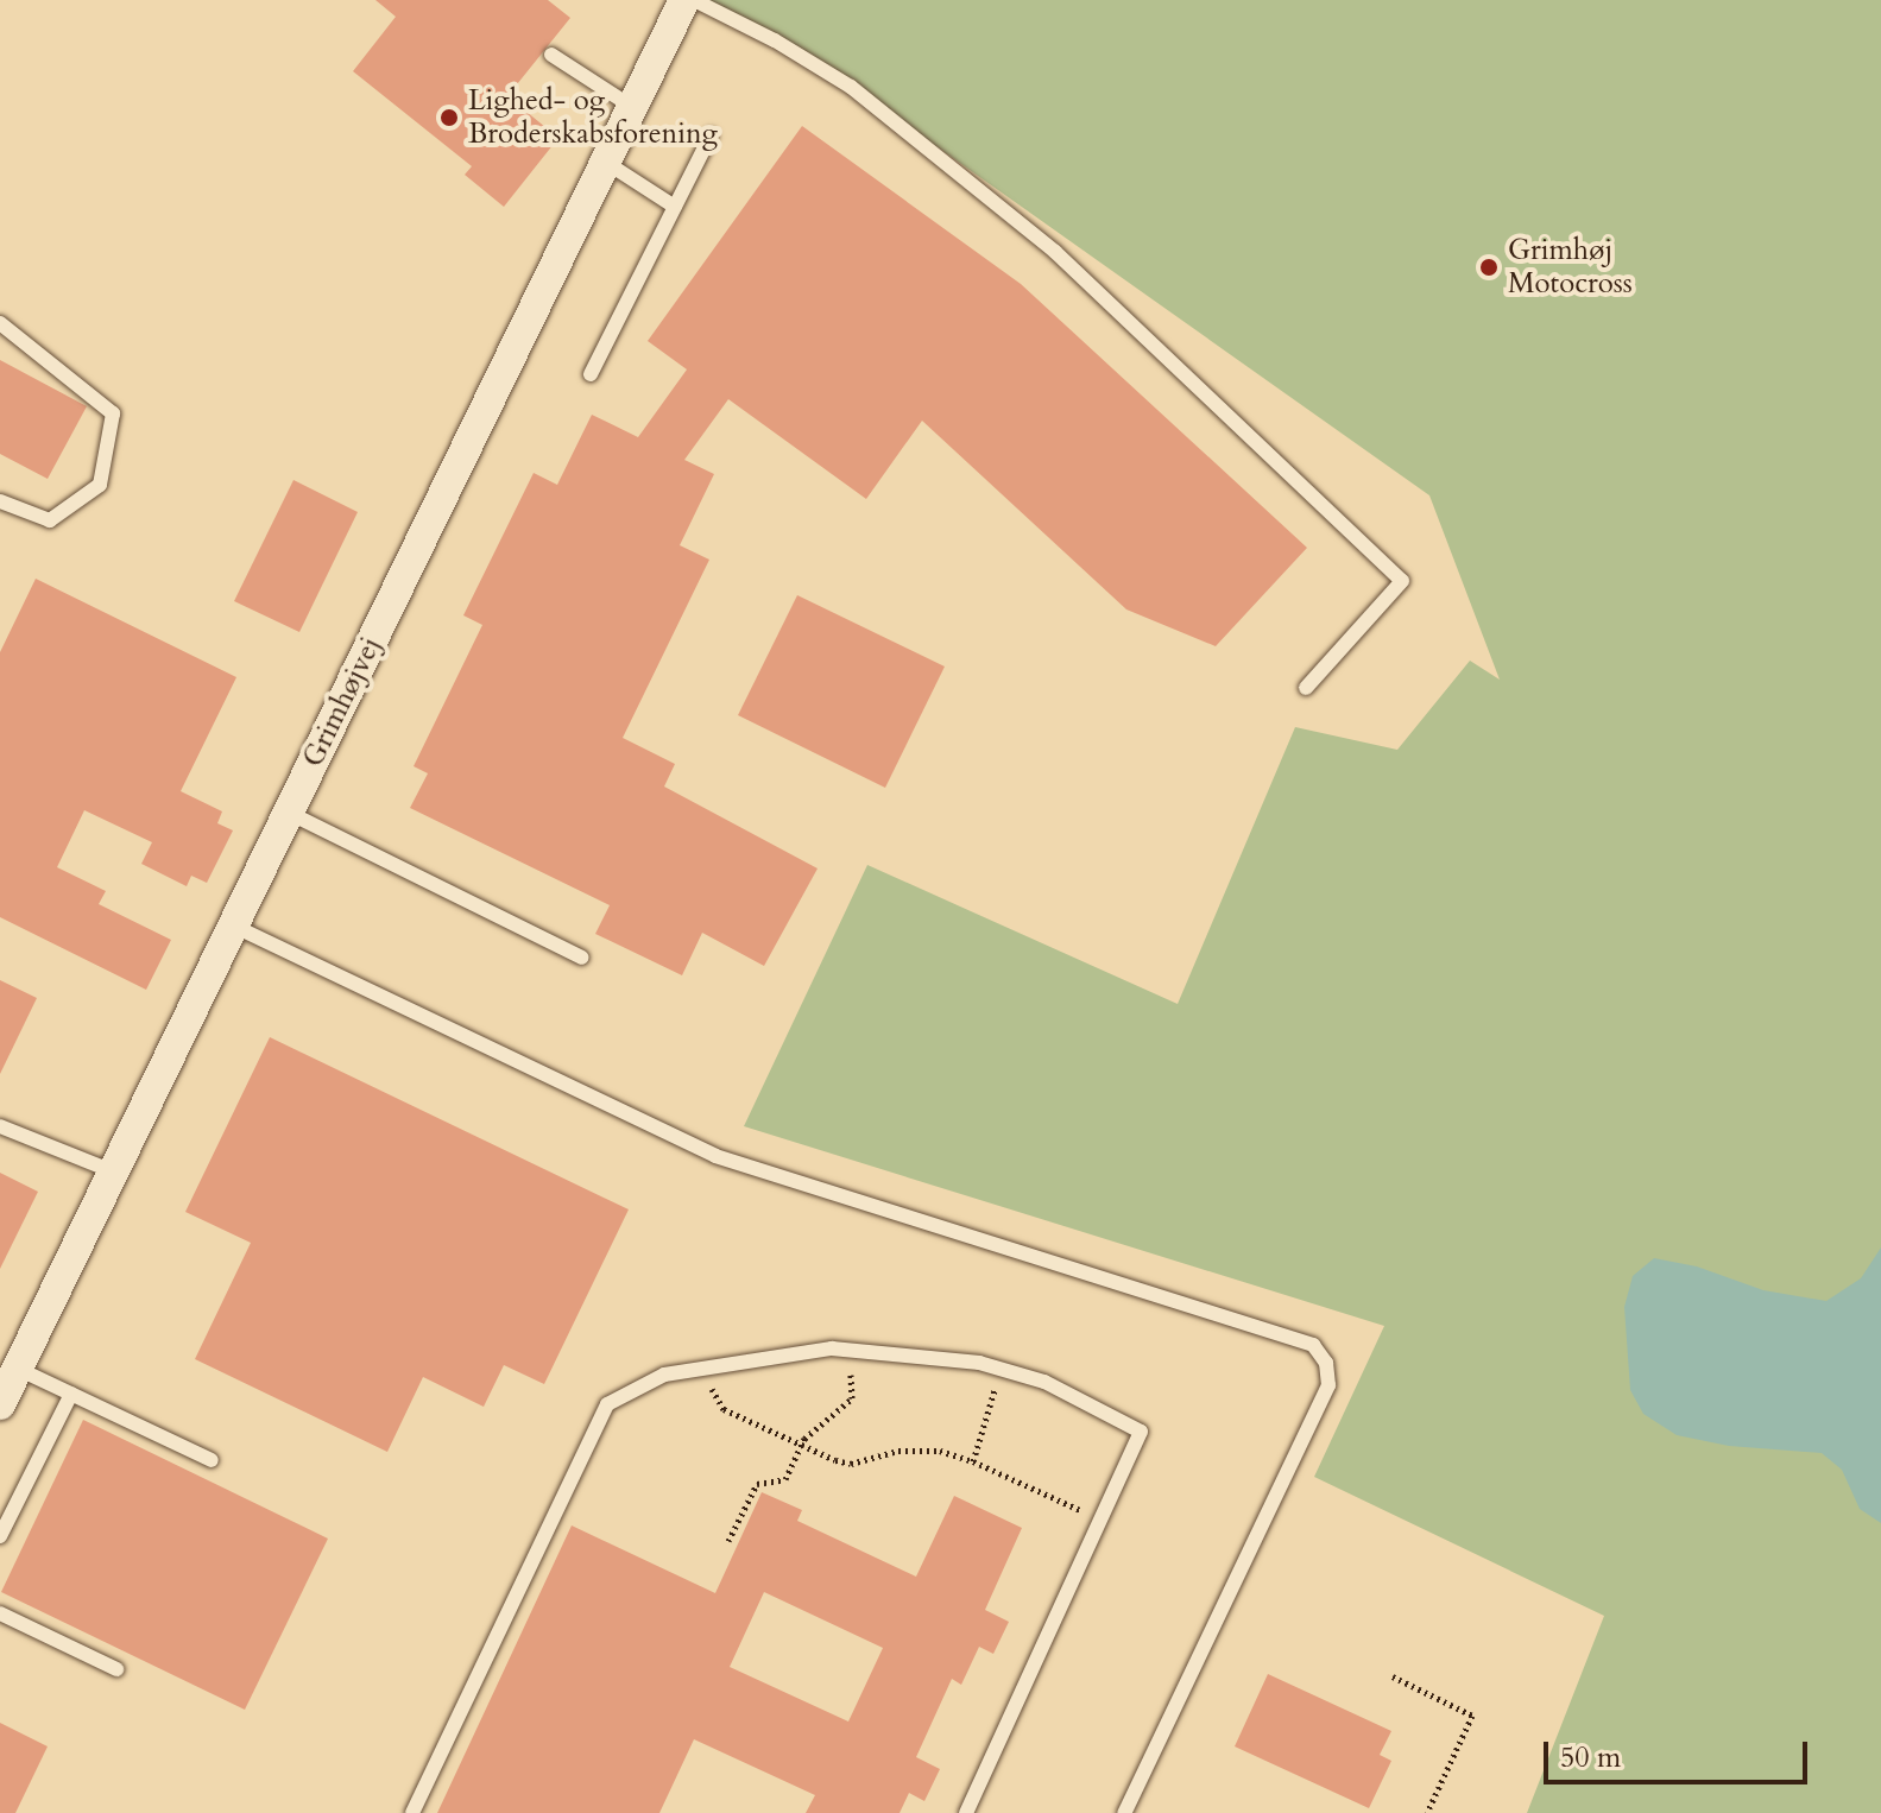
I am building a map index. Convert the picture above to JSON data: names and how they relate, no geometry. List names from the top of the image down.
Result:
{
  "streets": {
    "street": ["Grimhøjvej"]
  },
  "places": ["Lighed- og Broderskabsforening", "Grimhøj Motocross"],
  "scale_bar": "50 m"
}
